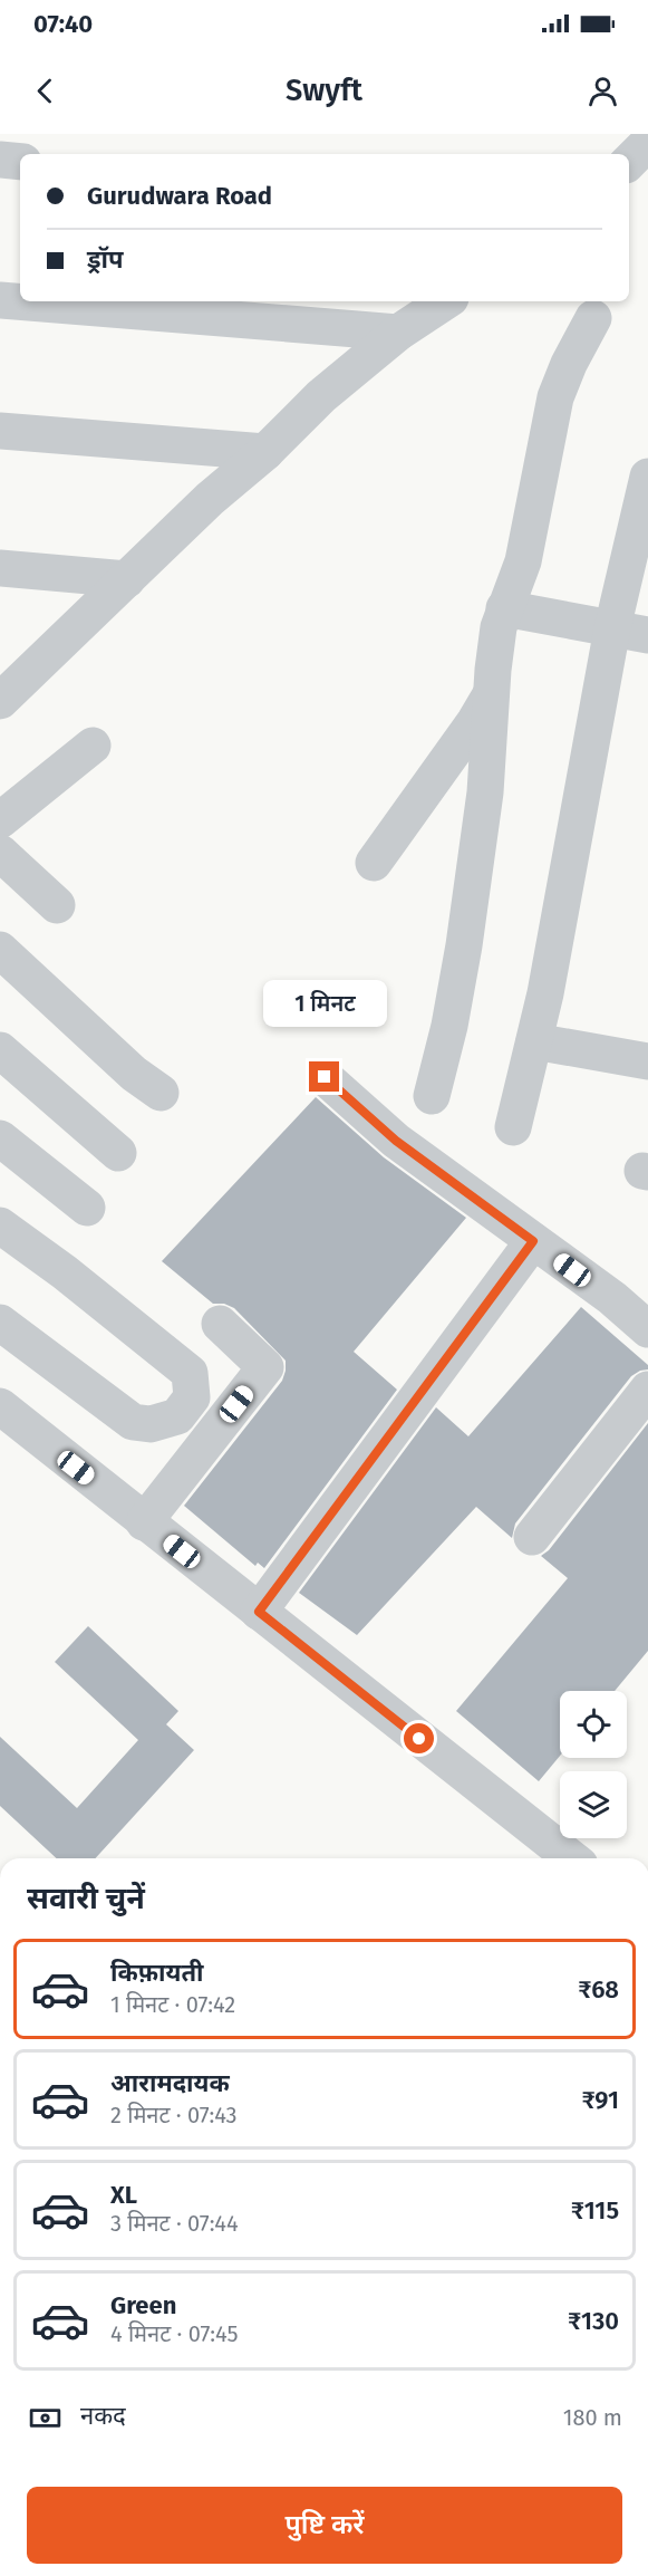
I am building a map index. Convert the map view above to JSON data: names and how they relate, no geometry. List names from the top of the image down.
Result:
{
  "page": {
    "status": "07:40",
    "header": "Swyft",
    "banner": ["Gurudwara Road", "ड्रॉप"],
    "bubble": "1 मिनट",
    "heading": "सवारी चुनें",
    "list": [
      {
        "name": "किफ़ायती",
        "note": "1 मिनट · 07:42",
        "value": "₹68"
      },
      {
        "name": "आरामदायक",
        "note": "2 मिनट · 07:43",
        "value": "₹91"
      },
      {
        "name": "XL",
        "note": "3 मिनट · 07:44",
        "value": "₹115"
      },
      {
        "name": "Green",
        "note": "4 मिनट · 07:45",
        "value": "₹130"
      }
    ],
    "pay": ["नकद", "180 m"],
    "buttons": "पुष्टि करें"
  }
}
